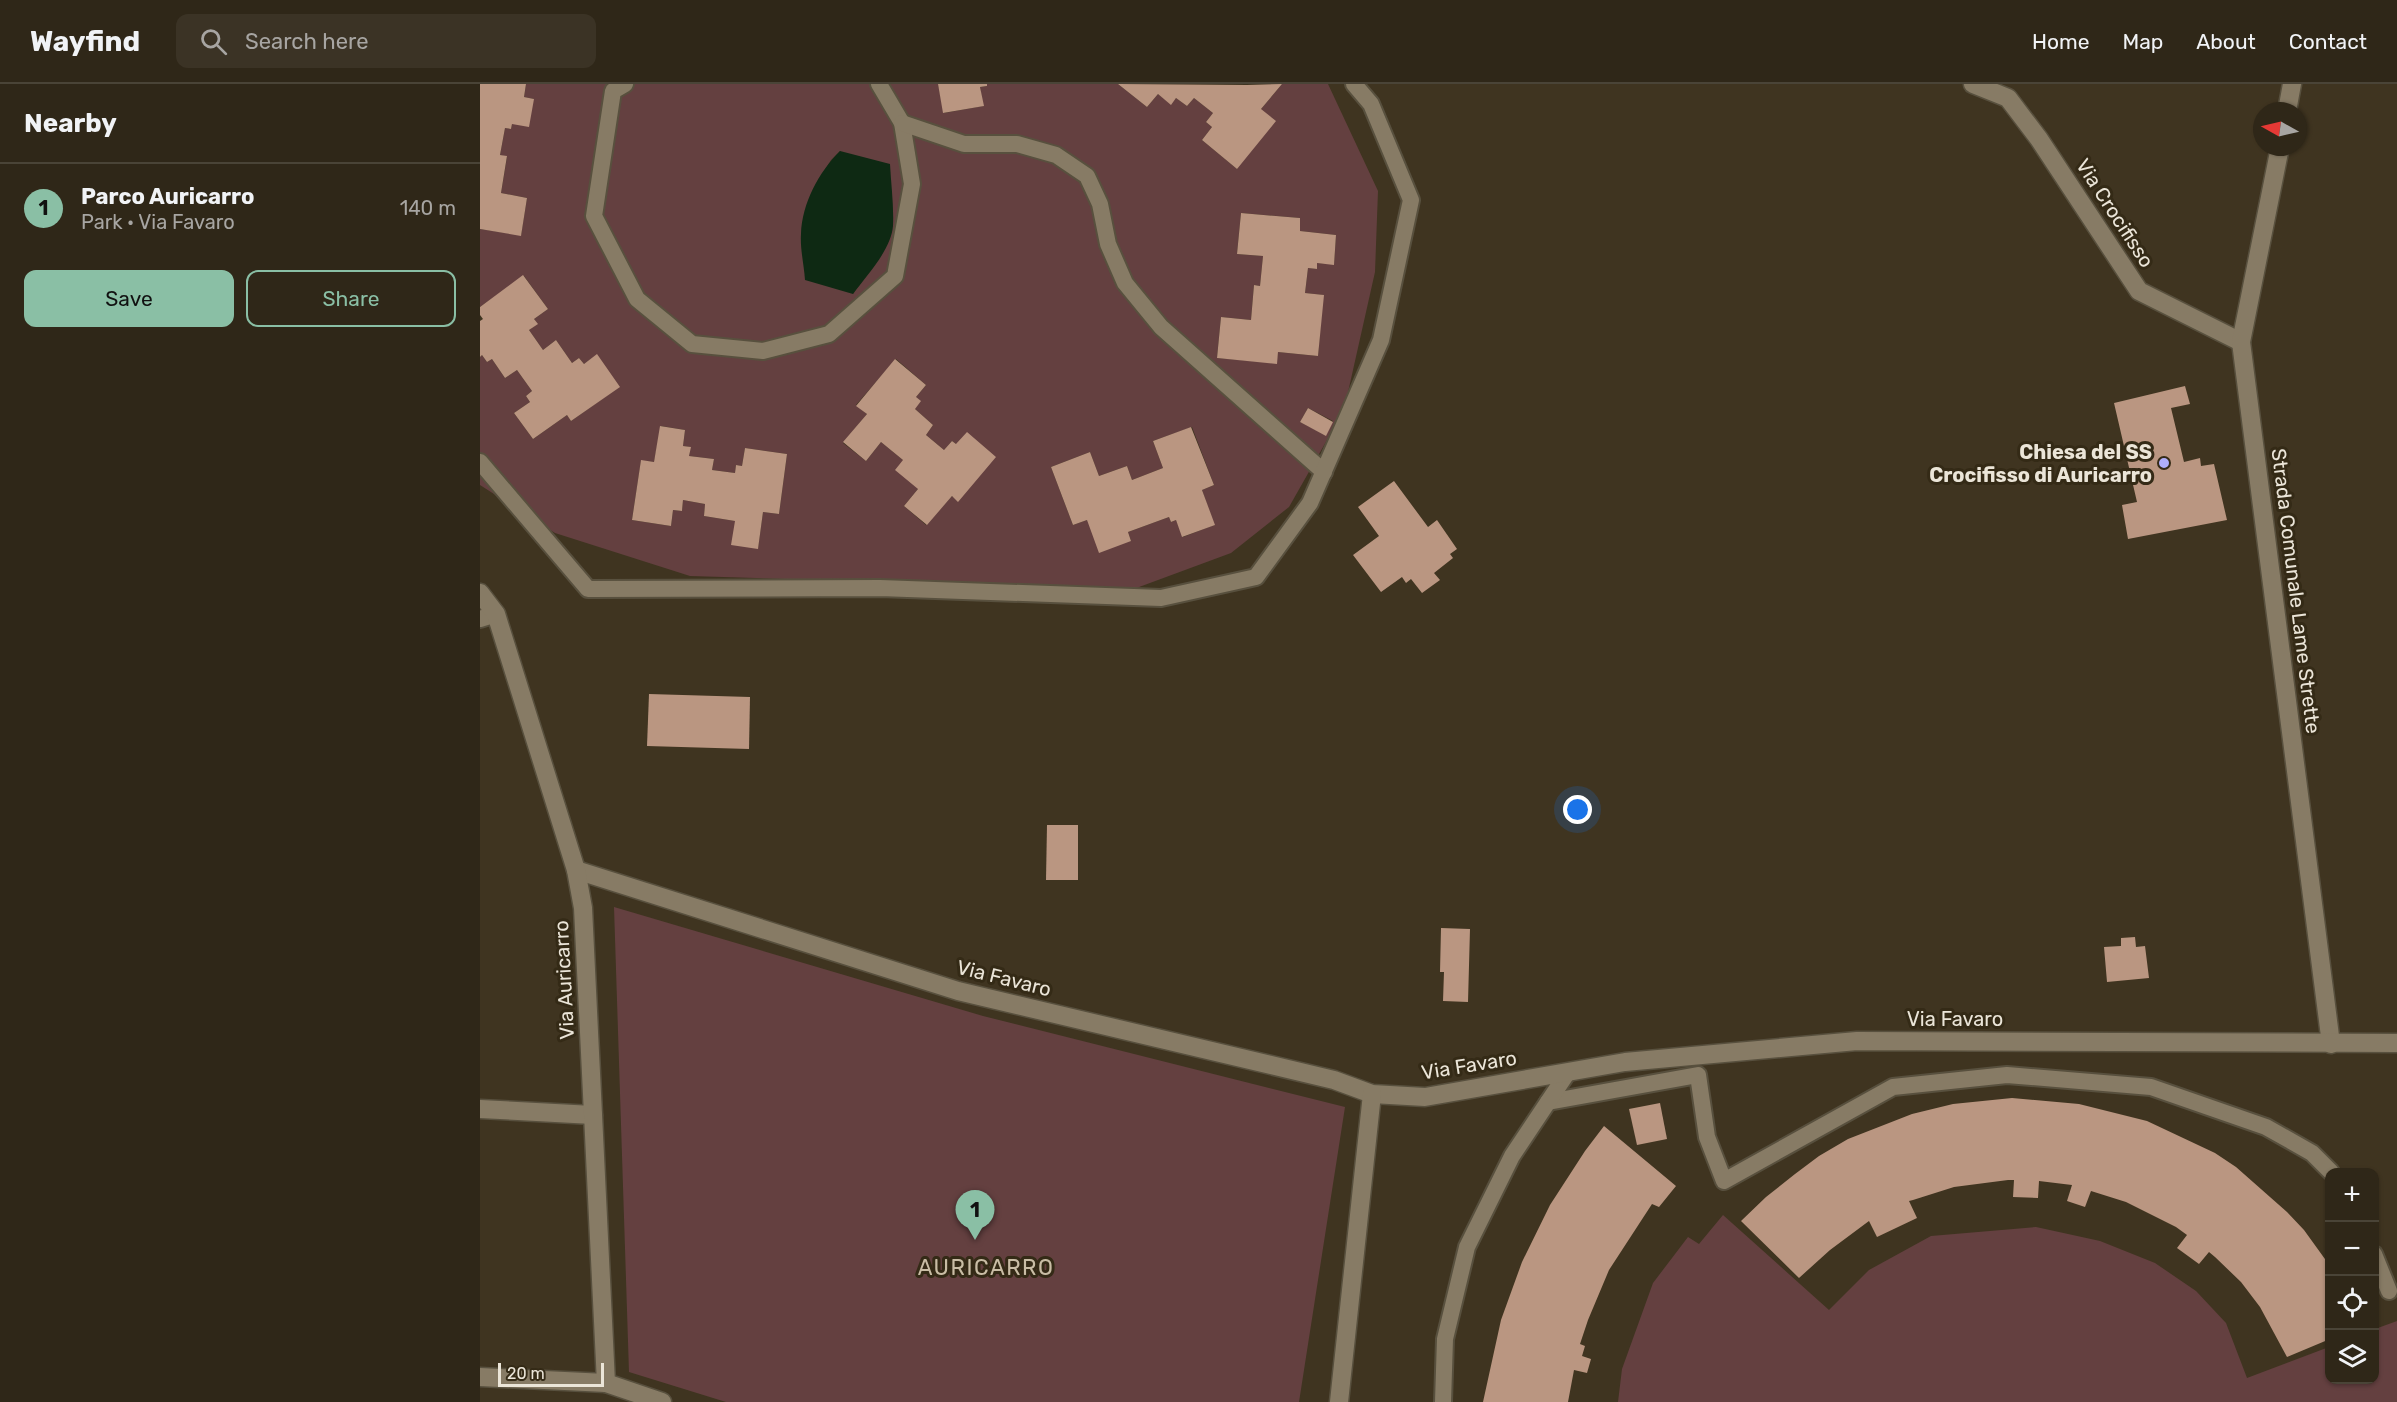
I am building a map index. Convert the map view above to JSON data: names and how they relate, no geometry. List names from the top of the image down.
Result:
{
  "streets": {
    "street": [
      "Via Crocifisso",
      "Strada Comunale Lame Strette",
      "Via Favaro",
      "Via Auricarro"
    ]
  },
  "crossings": [
    ["Via Crocifisso", "Strada Comunale Lame Strette"],
    ["Strada Comunale Lame Strette", "Via Favaro"],
    ["Via Favaro", "Via Auricarro"]
  ],
  "districts": ["AURICARRO"],
  "places": ["Chiesa del SS Crocifisso di Auricarro"],
  "scale_bar": "20 m",
  "north": "left",
  "page": {
    "header": "Wayfind",
    "search": "Search here",
    "nav": [
      "Home",
      "Map",
      "About",
      "Contact"
    ],
    "heading": "Nearby",
    "list": [
      {
        "mark": "1",
        "name": "Parco Auricarro",
        "note": "Park · Via Favaro",
        "value": "140 m"
      }
    ],
    "buttons": ["Save", "Share"],
    "map_buttons": ["+", "−"],
    "pins": "1",
    "scale": "20 m"
  }
}
